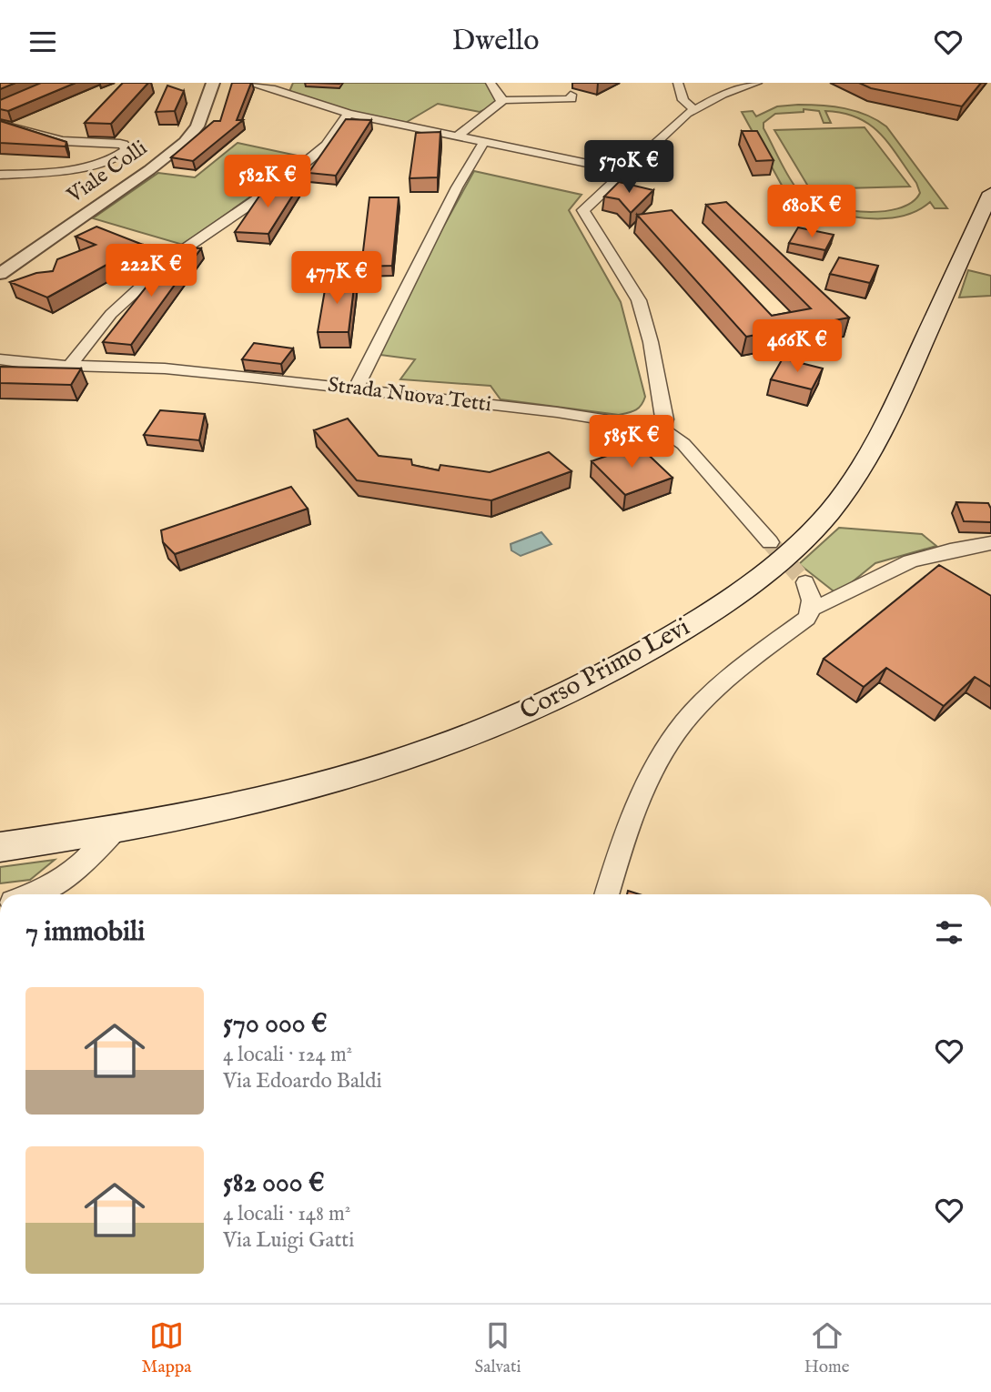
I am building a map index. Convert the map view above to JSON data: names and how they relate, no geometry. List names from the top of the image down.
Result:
{
  "streets": {
    "main road": ["Corso Primo Levi"],
    "street": ["Viale Colli", "Strada Nuova Tetti"]
  },
  "page": {
    "header": "Dwello",
    "price": [
      "570K €",
      "582K €",
      "680K €",
      "222K €",
      "477K €",
      "466K €",
      "585K €"
    ],
    "heading": "7 immobili",
    "list": [
      {
        "name": "570 000 €",
        "note": "4 locali · 124 m² · Via Edoardo Baldi"
      },
      {
        "name": "582 000 €",
        "note": "4 locali · 148 m² · Via Luigi Gatti"
      }
    ],
    "tabs": ["Mappa", "Salvati", "Home"]
  }
}
